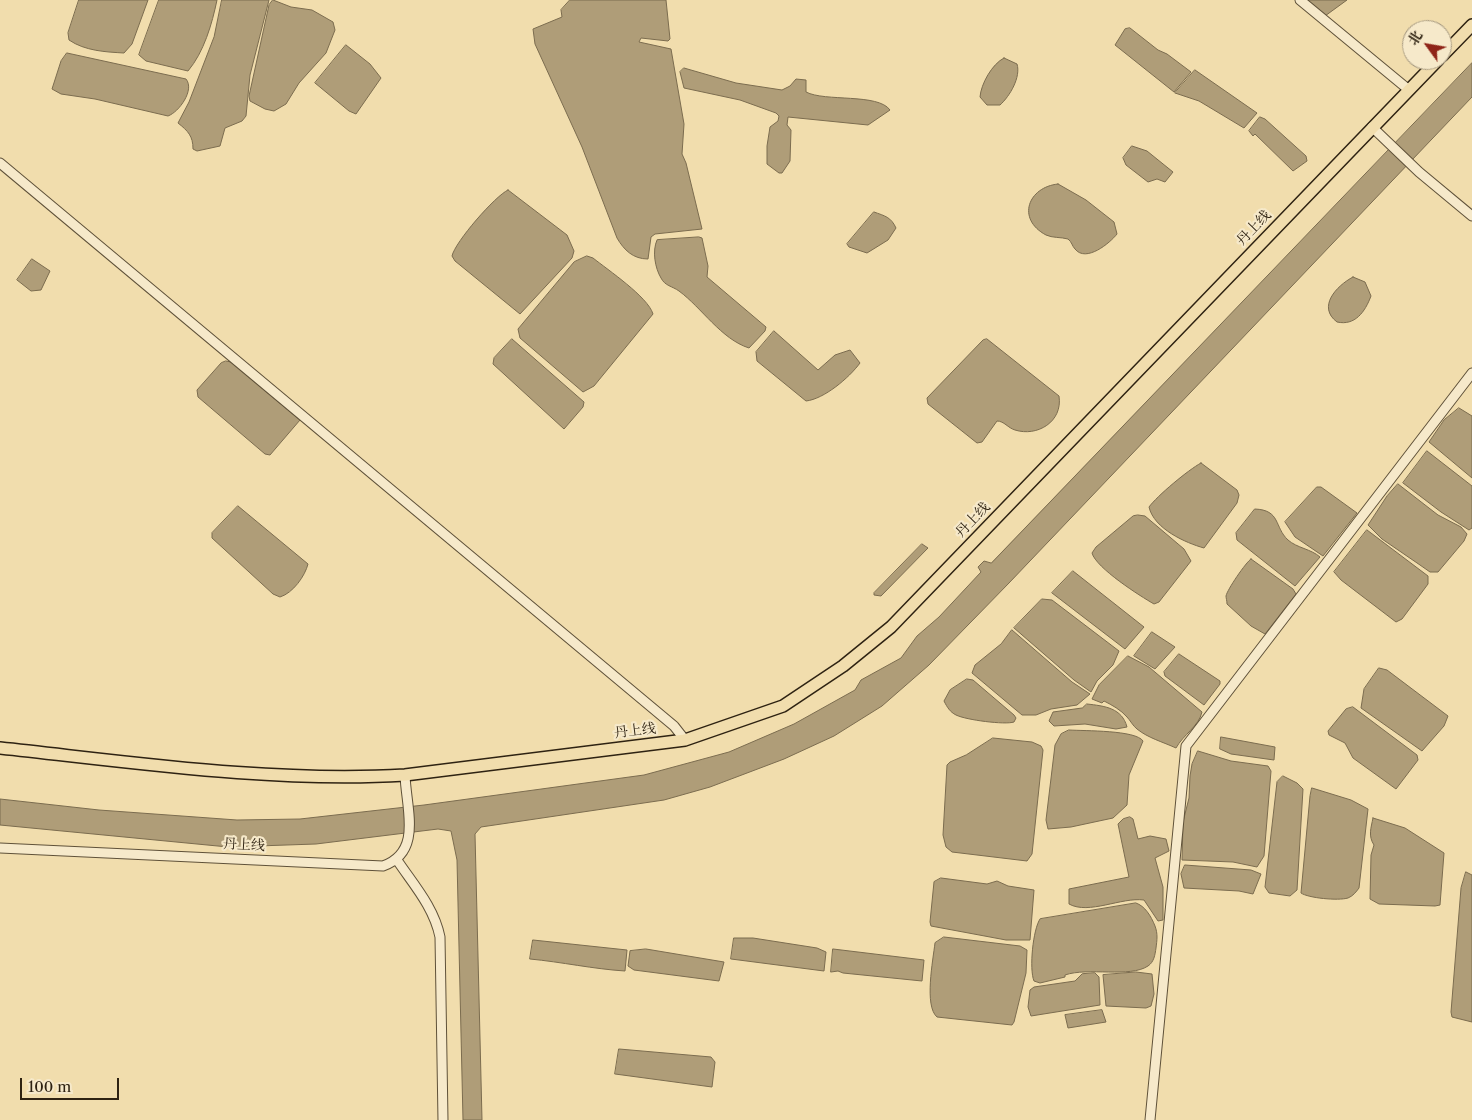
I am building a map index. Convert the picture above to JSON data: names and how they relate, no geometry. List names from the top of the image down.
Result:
{
  "streets": {
    "main road": ["丹上线"]
  },
  "scale_bar": "100 m",
  "north": "top left"
}
